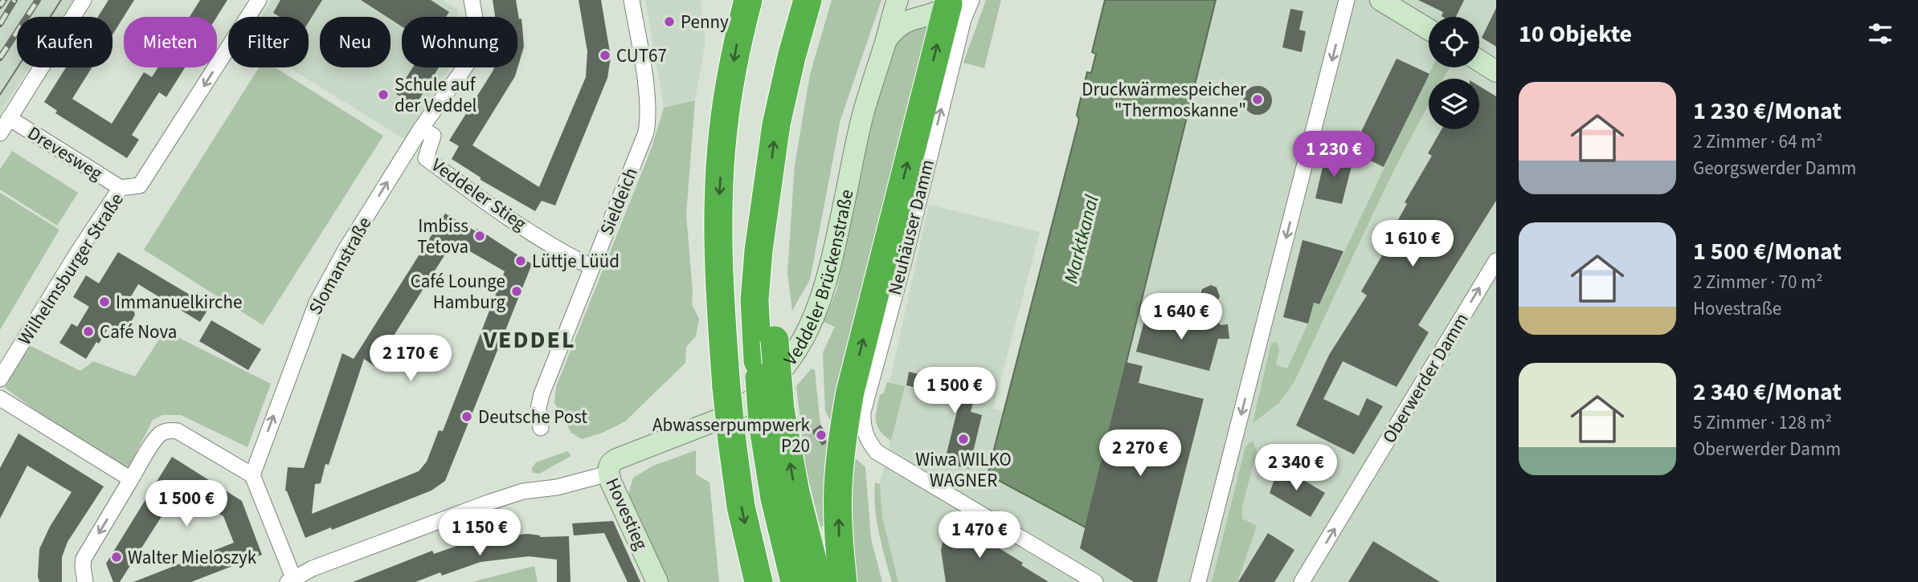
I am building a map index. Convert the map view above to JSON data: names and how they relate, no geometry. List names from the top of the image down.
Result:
{
  "streets": {
    "street": [
      "Drevesweg",
      "Veddeler Stieg",
      "Sieldeich",
      "Neuhäuser Damm",
      "Slomanstraße",
      "Wilhelmsburger Straße",
      "Veddeler Brückenstraße",
      "Oberwerder Damm",
      "Hovestieg"
    ]
  },
  "crossings": [
    ["Drevesweg", "Wilhelmsburger Straße"],
    ["Veddeler Stieg", "Sieldeich"],
    ["Veddeler Stieg", "Slomanstraße"],
    ["Neuhäuser Damm", "Veddeler Brückenstraße"],
    ["Veddeler Brückenstraße", "Hovestieg"]
  ],
  "one_way": ["Neuhäuser Damm", "Slomanstraße", "Wilhelmsburger Straße"],
  "districts": ["VEDDEL"],
  "water": ["Marktkanal"],
  "places": [
    "Penny",
    "CUT67",
    "Schule auf der Veddel",
    "Druckwärmespeicher \"Thermoskanne\"",
    "Imbiss Tetova",
    "Lüttje Lüüd",
    "Café Lounge Hamburg",
    "Immanuelkirche",
    "Café Nova",
    "Deutsche Post",
    "Abwasserpumpwerk P20",
    "Wiwa WILKO WAGNER",
    "Walter Mieloszyk"
  ],
  "page": {
    "heading": "10 Objekte",
    "chip": [
      "Kaufen",
      "Mieten",
      "Filter",
      "Neu",
      "Wohnung"
    ],
    "list": [
      {
        "name": "1 230 €/Monat",
        "note": "2 Zimmer · 64 m² · Georgswerder Damm"
      },
      {
        "name": "1 500 €/Monat",
        "note": "2 Zimmer · 70 m² · Hovestraße"
      },
      {
        "name": "2 340 €/Monat",
        "note": "5 Zimmer · 128 m² · Oberwerder Damm"
      }
    ],
    "price": [
      "1 230 €",
      "1 610 €",
      "1 640 €",
      "2 170 €",
      "1 500 €",
      "2 270 €",
      "2 340 €",
      "1 500 €",
      "1 150 €",
      "1 470 €"
    ]
  }
}
